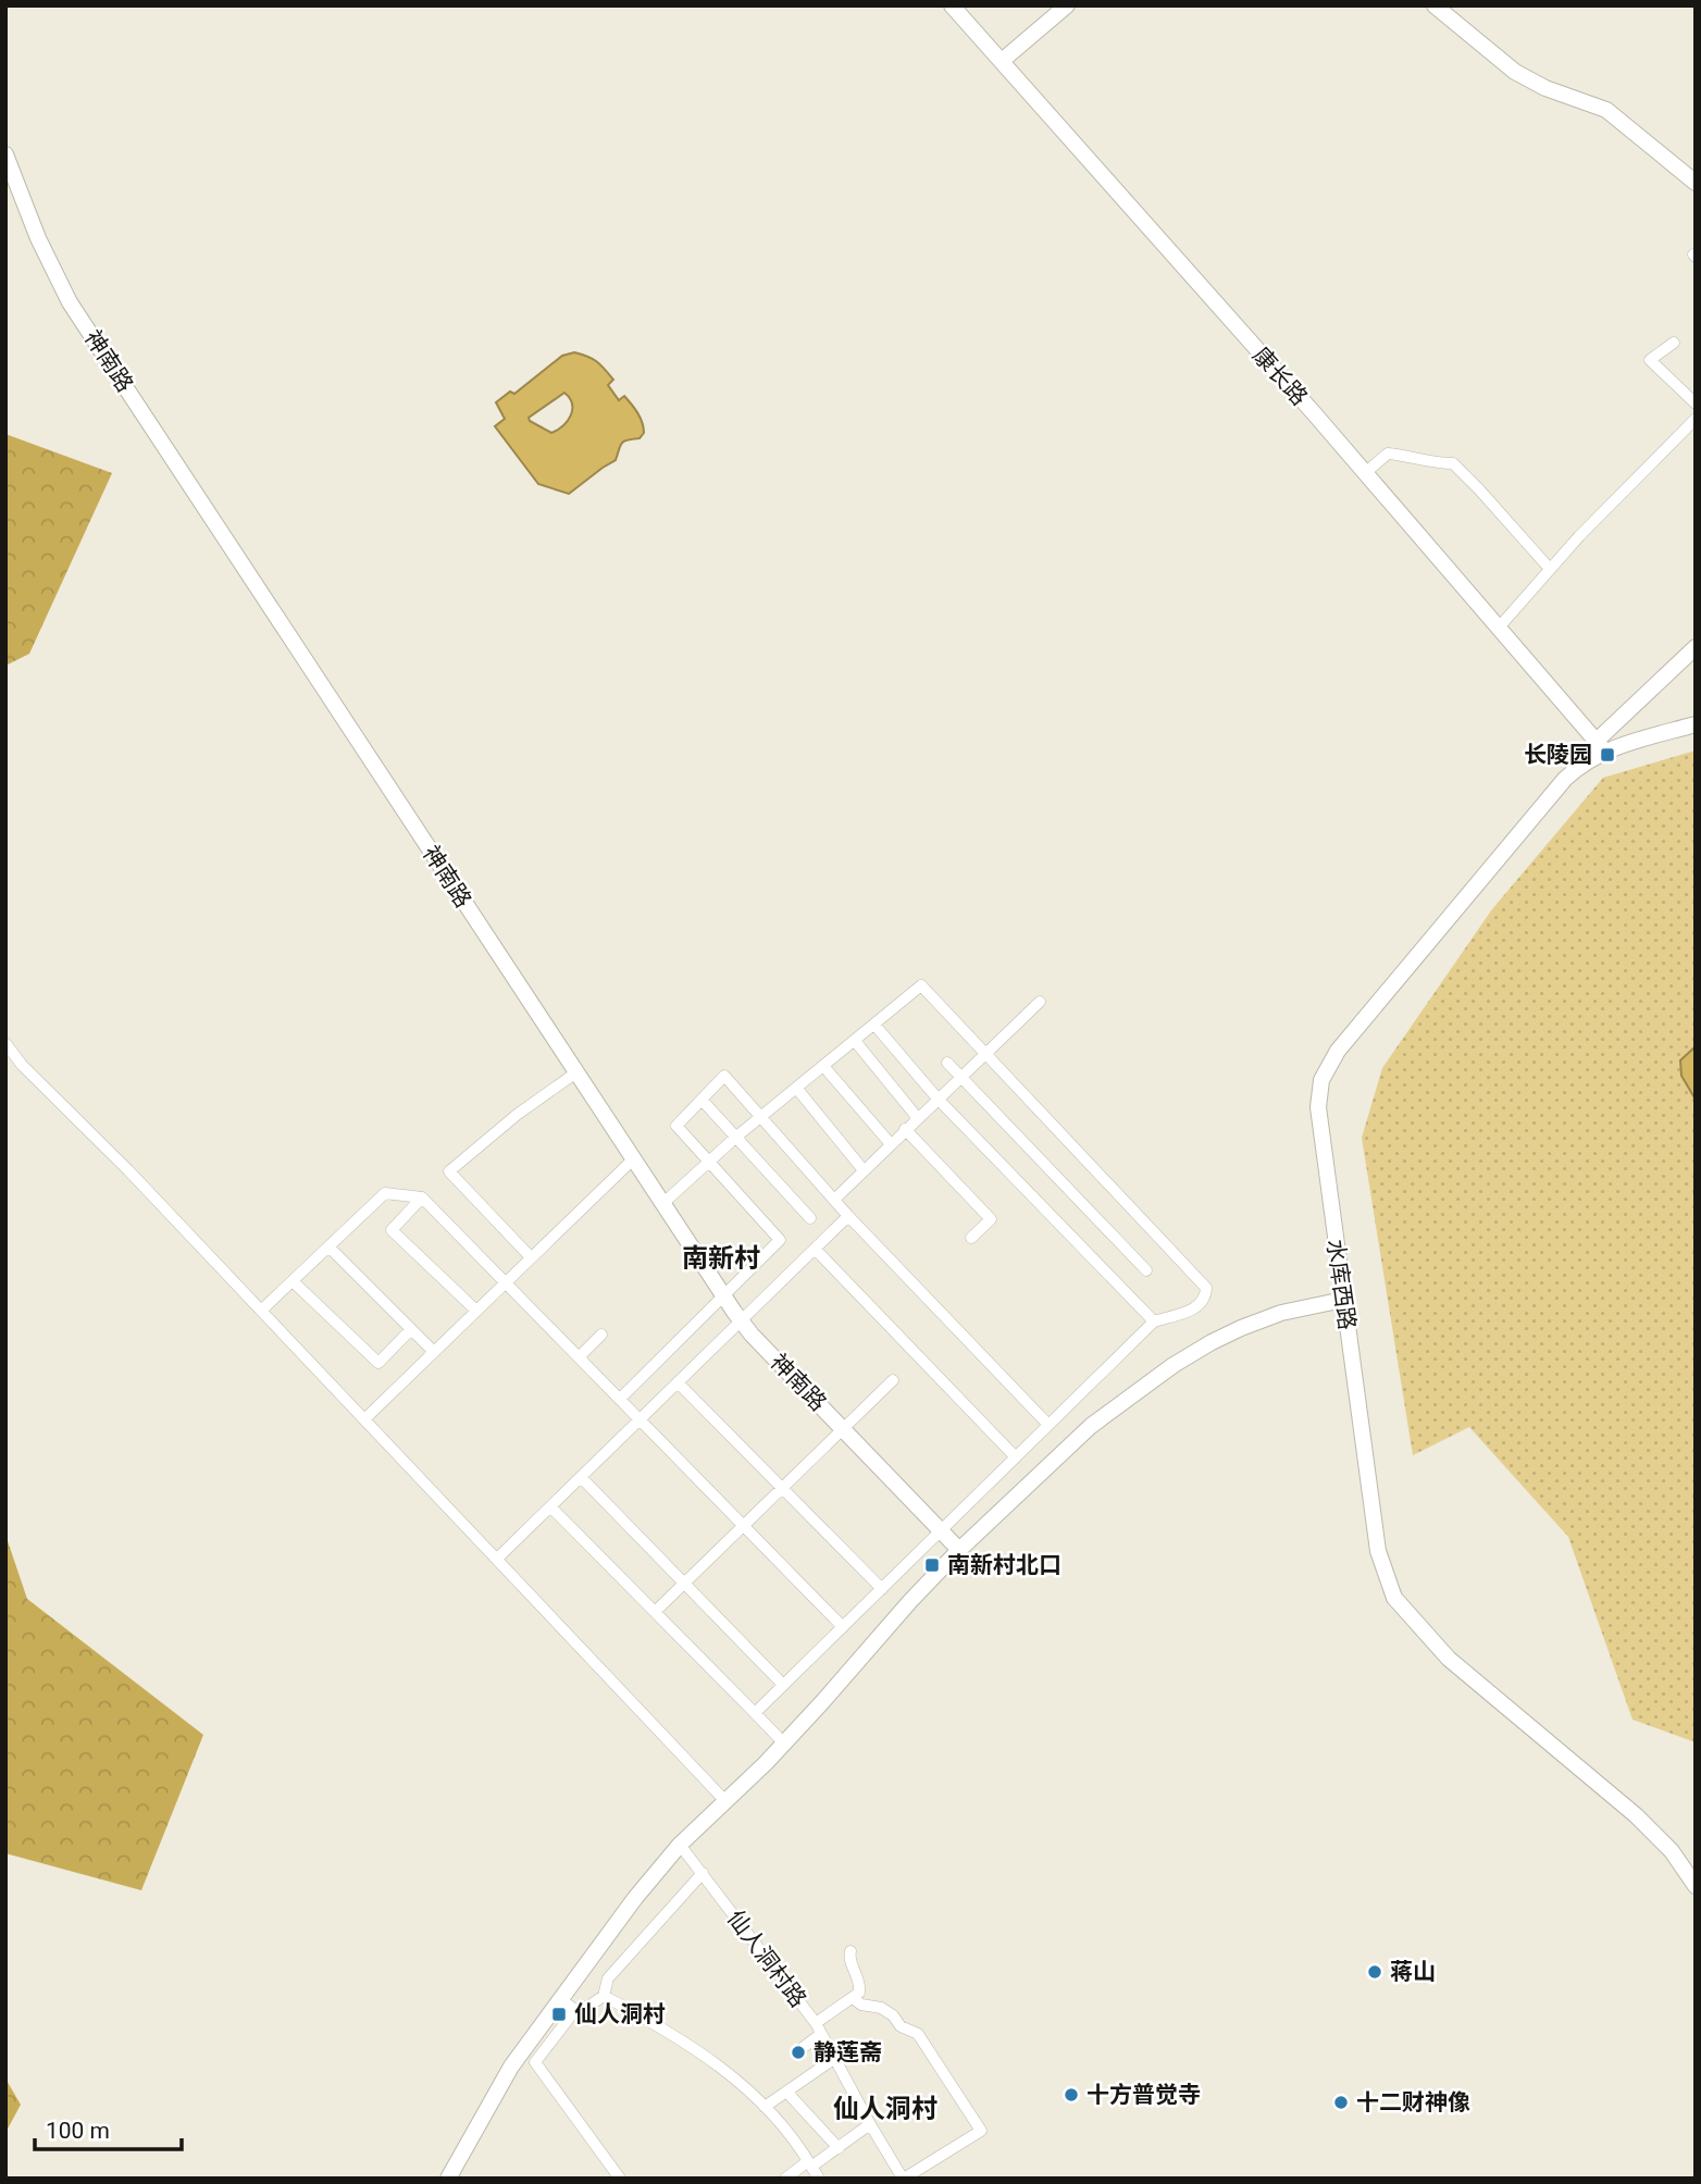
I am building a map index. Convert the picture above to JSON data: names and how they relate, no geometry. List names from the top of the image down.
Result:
{
  "streets": {
    "street": [
      "神南路",
      "康长路",
      "水库西路",
      "仙人洞村路"
    ]
  },
  "crossings": [
    ["康长路", "水库西路"]
  ],
  "districts": ["南新村", "仙人洞村"],
  "places": {
    "transit": ["长陵园", "南新村北口", "仙人洞村"],
    "other": [
      "蒋山",
      "静莲斋",
      "十方普觉寺",
      "十二财神像"
    ]
  },
  "scale_bar": "100 m"
}
